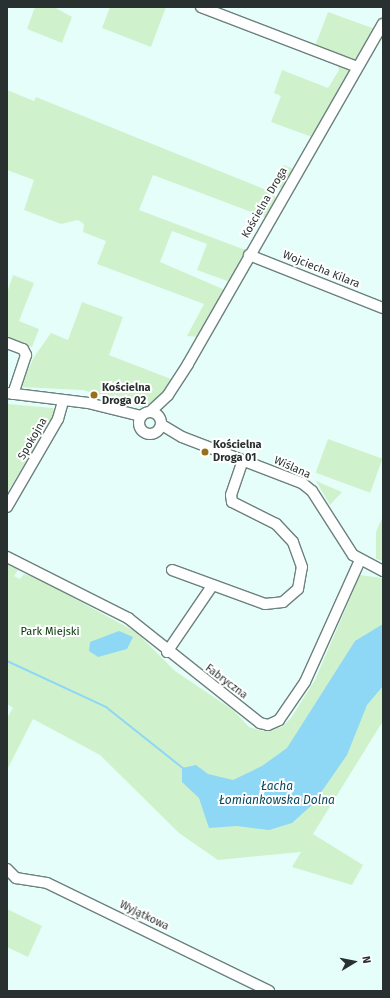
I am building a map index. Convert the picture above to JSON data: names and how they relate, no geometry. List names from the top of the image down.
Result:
{
  "streets": {
    "street": [
      "Kościelna Droga",
      "Wojciecha Kilara",
      "Spokojna",
      "Wiślana",
      "Fabryczna",
      "Wyjątkowa"
    ]
  },
  "crossings": [
    ["Kościelna Droga", "Wojciecha Kilara"],
    ["Kościelna Droga", "Wiślana"],
    ["Wiślana", "Fabryczna"]
  ],
  "water": ["Łacha Łomiankowska Dolna"],
  "parks": ["Park Miejski"],
  "places": ["Kościelna Droga 02", "Kościelna Droga 01"],
  "north": "right"
}
